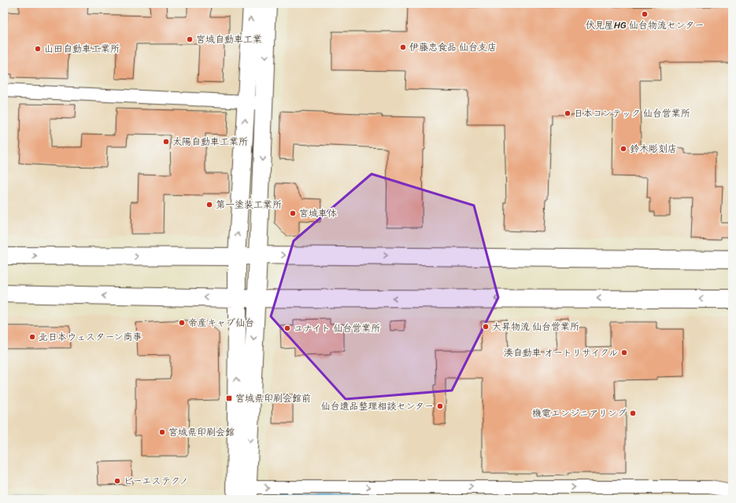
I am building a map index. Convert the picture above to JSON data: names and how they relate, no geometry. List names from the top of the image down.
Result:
{
  "places": {
    "other": [
      "伏見屋HG 仙台物流センター",
      "宮城自動車工業",
      "伊藤忠食品 仙台支店",
      "山田自動車工業所",
      "日本コンテック 仙台営業所",
      "太陽自動車工業所",
      "鈴木彫刻店",
      "第一塗装工業所",
      "宮城車体",
      "帝産キャブ仙台",
      "大昇物流 仙台営業所",
      "ユナイト 仙台営業所",
      "北日本ウェスターン商事",
      "湊自動車 オートリサイクル",
      "仙台遺品整理相談センター",
      "機電エンジニアリング",
      "宮城県印刷会館",
      "ビーエステクノ"
    ],
    "transit": ["宮城県印刷会館前"]
  }
}
